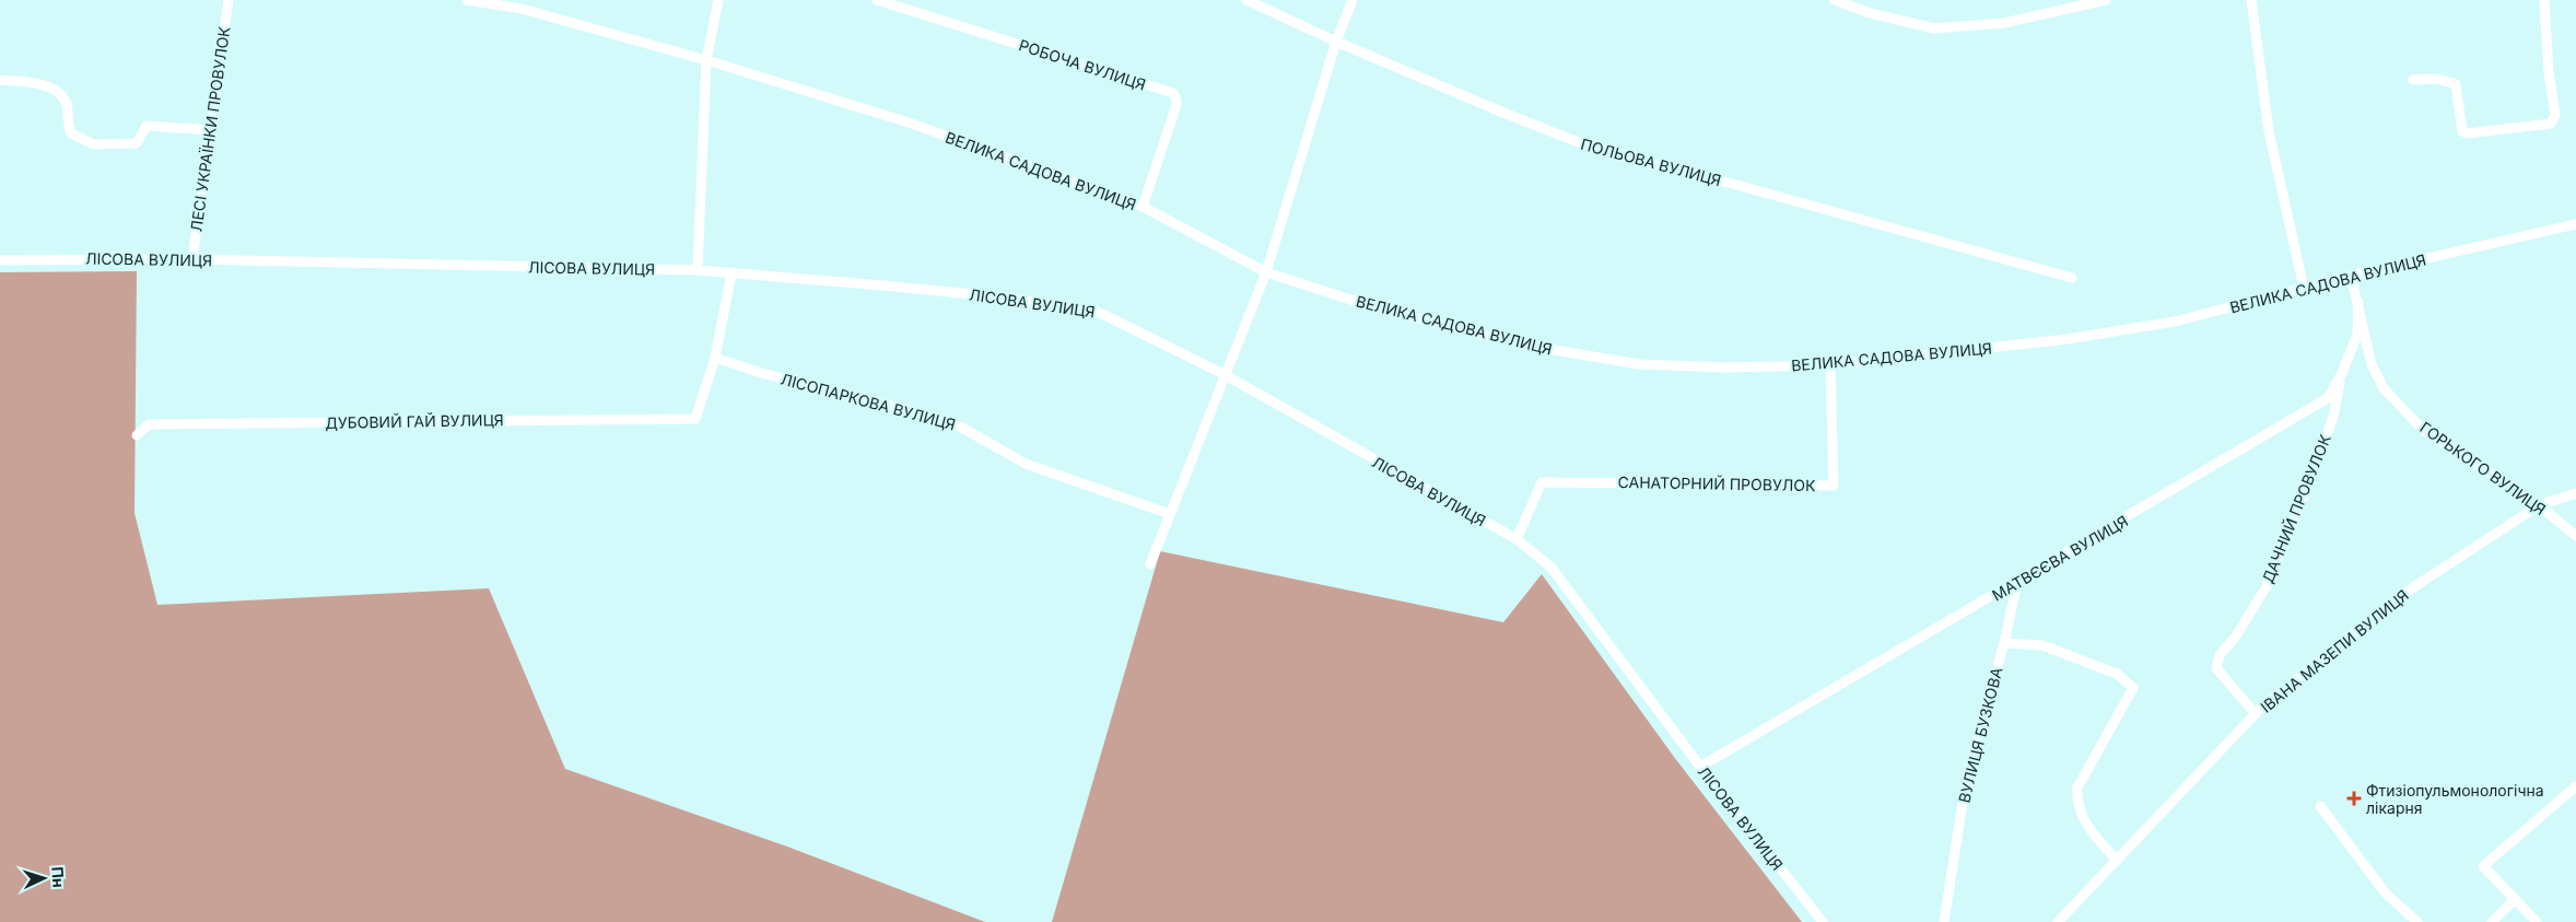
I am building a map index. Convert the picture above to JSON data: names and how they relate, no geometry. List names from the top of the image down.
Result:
{
  "streets": {
    "street": [
      "РОБОЧА ВУЛИЦЯ",
      "ЛЕСІ УКРАЇНКИ ПРОВУЛОК",
      "ПОЛЬОВА ВУЛИЦЯ",
      "ВЕЛИКА САДОВА ВУЛИЦЯ",
      "ЛІСОВА ВУЛИЦЯ",
      "ЛІСОПАРКОВА ВУЛИЦЯ",
      "ДУБОВИЙ ГАЙ ВУЛИЦЯ",
      "ГОРЬКОГО ВУЛИЦЯ",
      "САНАТОРНИЙ ПРОВУЛОК",
      "ДАЧНИЙ ПРОВУЛОК",
      "МАТВЄЄВА ВУЛИЦЯ",
      "ІВАНА МАЗЕПИ ВУЛИЦЯ",
      "ВУЛИЦЯ БУЗКОВА"
    ]
  },
  "crossings": [
    ["РОБОЧА ВУЛИЦЯ", "ВЕЛИКА САДОВА ВУЛИЦЯ"],
    ["ЛЕСІ УКРАЇНКИ ПРОВУЛОК", "ЛІСОВА ВУЛИЦЯ"],
    ["ВЕЛИКА САДОВА ВУЛИЦЯ", "ГОРЬКОГО ВУЛИЦЯ"],
    ["ВЕЛИКА САДОВА ВУЛИЦЯ", "САНАТОРНИЙ ПРОВУЛОК"],
    ["ЛІСОВА ВУЛИЦЯ", "САНАТОРНИЙ ПРОВУЛОК"],
    ["ЛІСОВА ВУЛИЦЯ", "МАТВЄЄВА ВУЛИЦЯ"],
    ["ЛІСОПАРКОВА ВУЛИЦЯ", "ДУБОВИЙ ГАЙ ВУЛИЦЯ"],
    ["ГОРЬКОГО ВУЛИЦЯ", "МАТВЄЄВА ВУЛИЦЯ"],
    ["ГОРЬКОГО ВУЛИЦЯ", "ІВАНА МАЗЕПИ ВУЛИЦЯ"],
    ["ДАЧНИЙ ПРОВУЛОК", "МАТВЄЄВА ВУЛИЦЯ"],
    ["ДАЧНИЙ ПРОВУЛОК", "ІВАНА МАЗЕПИ ВУЛИЦЯ"],
    ["МАТВЄЄВА ВУЛИЦЯ", "ВУЛИЦЯ БУЗКОВА"]
  ],
  "places": {
    "health": ["Фтизіопульмонологічна лікарня"]
  },
  "north": "right"
}
